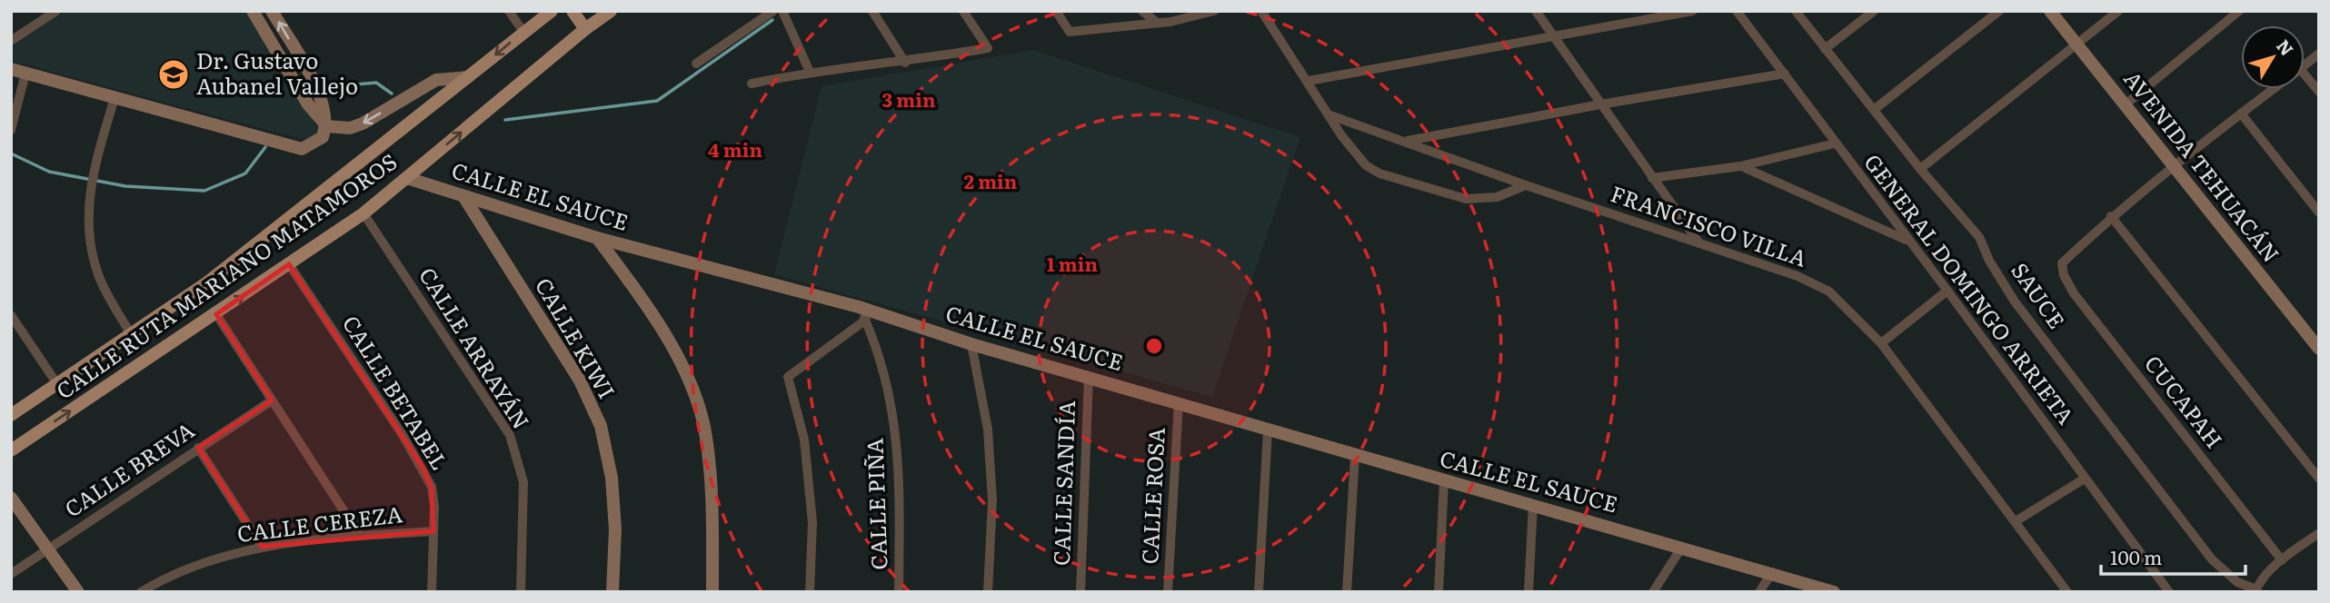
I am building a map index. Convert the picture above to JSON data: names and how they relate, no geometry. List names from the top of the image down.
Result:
{
  "streets": {
    "main road": ["CALLE RUTA MARIANO MATAMOROS"],
    "street": [
      "AVENIDA TEHUACÁN",
      "CALLE EL SAUCE",
      "FRANCISCO VILLA",
      "GENERAL DOMINGO ARRIETA",
      "SAUCE",
      "CALLE KIWI",
      "CALLE ARRAYÁN",
      "CALLE BETABEL",
      "CUCAPAH",
      "CALLE BREVA",
      "CALLE SANDÍA",
      "CALLE ROSA",
      "CALLE PIÑA",
      "CALLE CEREZA"
    ]
  },
  "crossings": [
    ["CALLE EL SAUCE", "CALLE RUTA MARIANO MATAMOROS"],
    ["CALLE EL SAUCE", "CALLE KIWI"],
    ["CALLE EL SAUCE", "CALLE SANDÍA"],
    ["CALLE EL SAUCE", "CALLE ROSA"],
    ["CALLE EL SAUCE", "CALLE PIÑA"],
    ["CALLE RUTA MARIANO MATAMOROS", "CALLE ARRAYÁN"],
    ["CALLE RUTA MARIANO MATAMOROS", "CALLE BETABEL"],
    ["CALLE BETABEL", "CALLE CEREZA"]
  ],
  "places": {
    "school or university": ["Dr. Gustavo Aubanel Vallejo"]
  },
  "scale_bar": "100 m",
  "north": "top right",
  "rings": [
    "3 min",
    "4 min",
    "2 min",
    "1 min"
  ]
}
